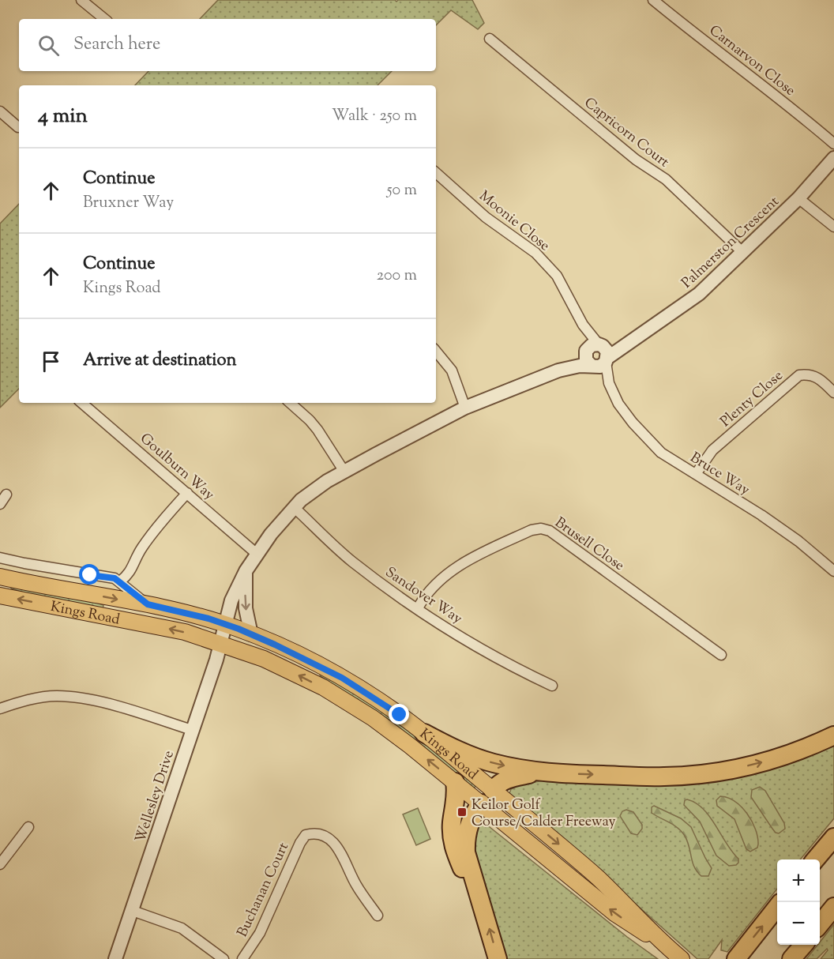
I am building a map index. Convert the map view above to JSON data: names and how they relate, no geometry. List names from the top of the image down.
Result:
{
  "streets": {
    "main road": ["Kings Road"],
    "street": [
      "Carnarvon Close",
      "Capricorn Court",
      "Moonie Close",
      "Palmerston Crescent",
      "Plenty Close",
      "Goulburn Way",
      "Bruce Way",
      "Brusell Close",
      "Sandover Way",
      "Wellesley Drive",
      "Buchanan Court"
    ]
  },
  "crossings": [
    ["Capricorn Court", "Palmerston Crescent"],
    ["Moonie Close", "Palmerston Crescent"],
    ["Moonie Close", "Bruce Way"],
    ["Palmerston Crescent", "Bruce Way"],
    ["Plenty Close", "Bruce Way"],
    ["Brusell Close", "Sandover Way"],
    ["Kings Road", "Wellesley Drive"]
  ],
  "places": {
    "transit": ["Keilor Golf Course/Calder Freeway"]
  },
  "page": {
    "search": "Search here",
    "heading": ["4 min", "Walk · 250 m"],
    "list": [
      ["Continue", "Bruxner Way", "50 m"],
      ["Continue", "Kings Road", "200 m"],
      "Arrive at destination"
    ],
    "map_buttons": ["+", "−"]
  }
}
